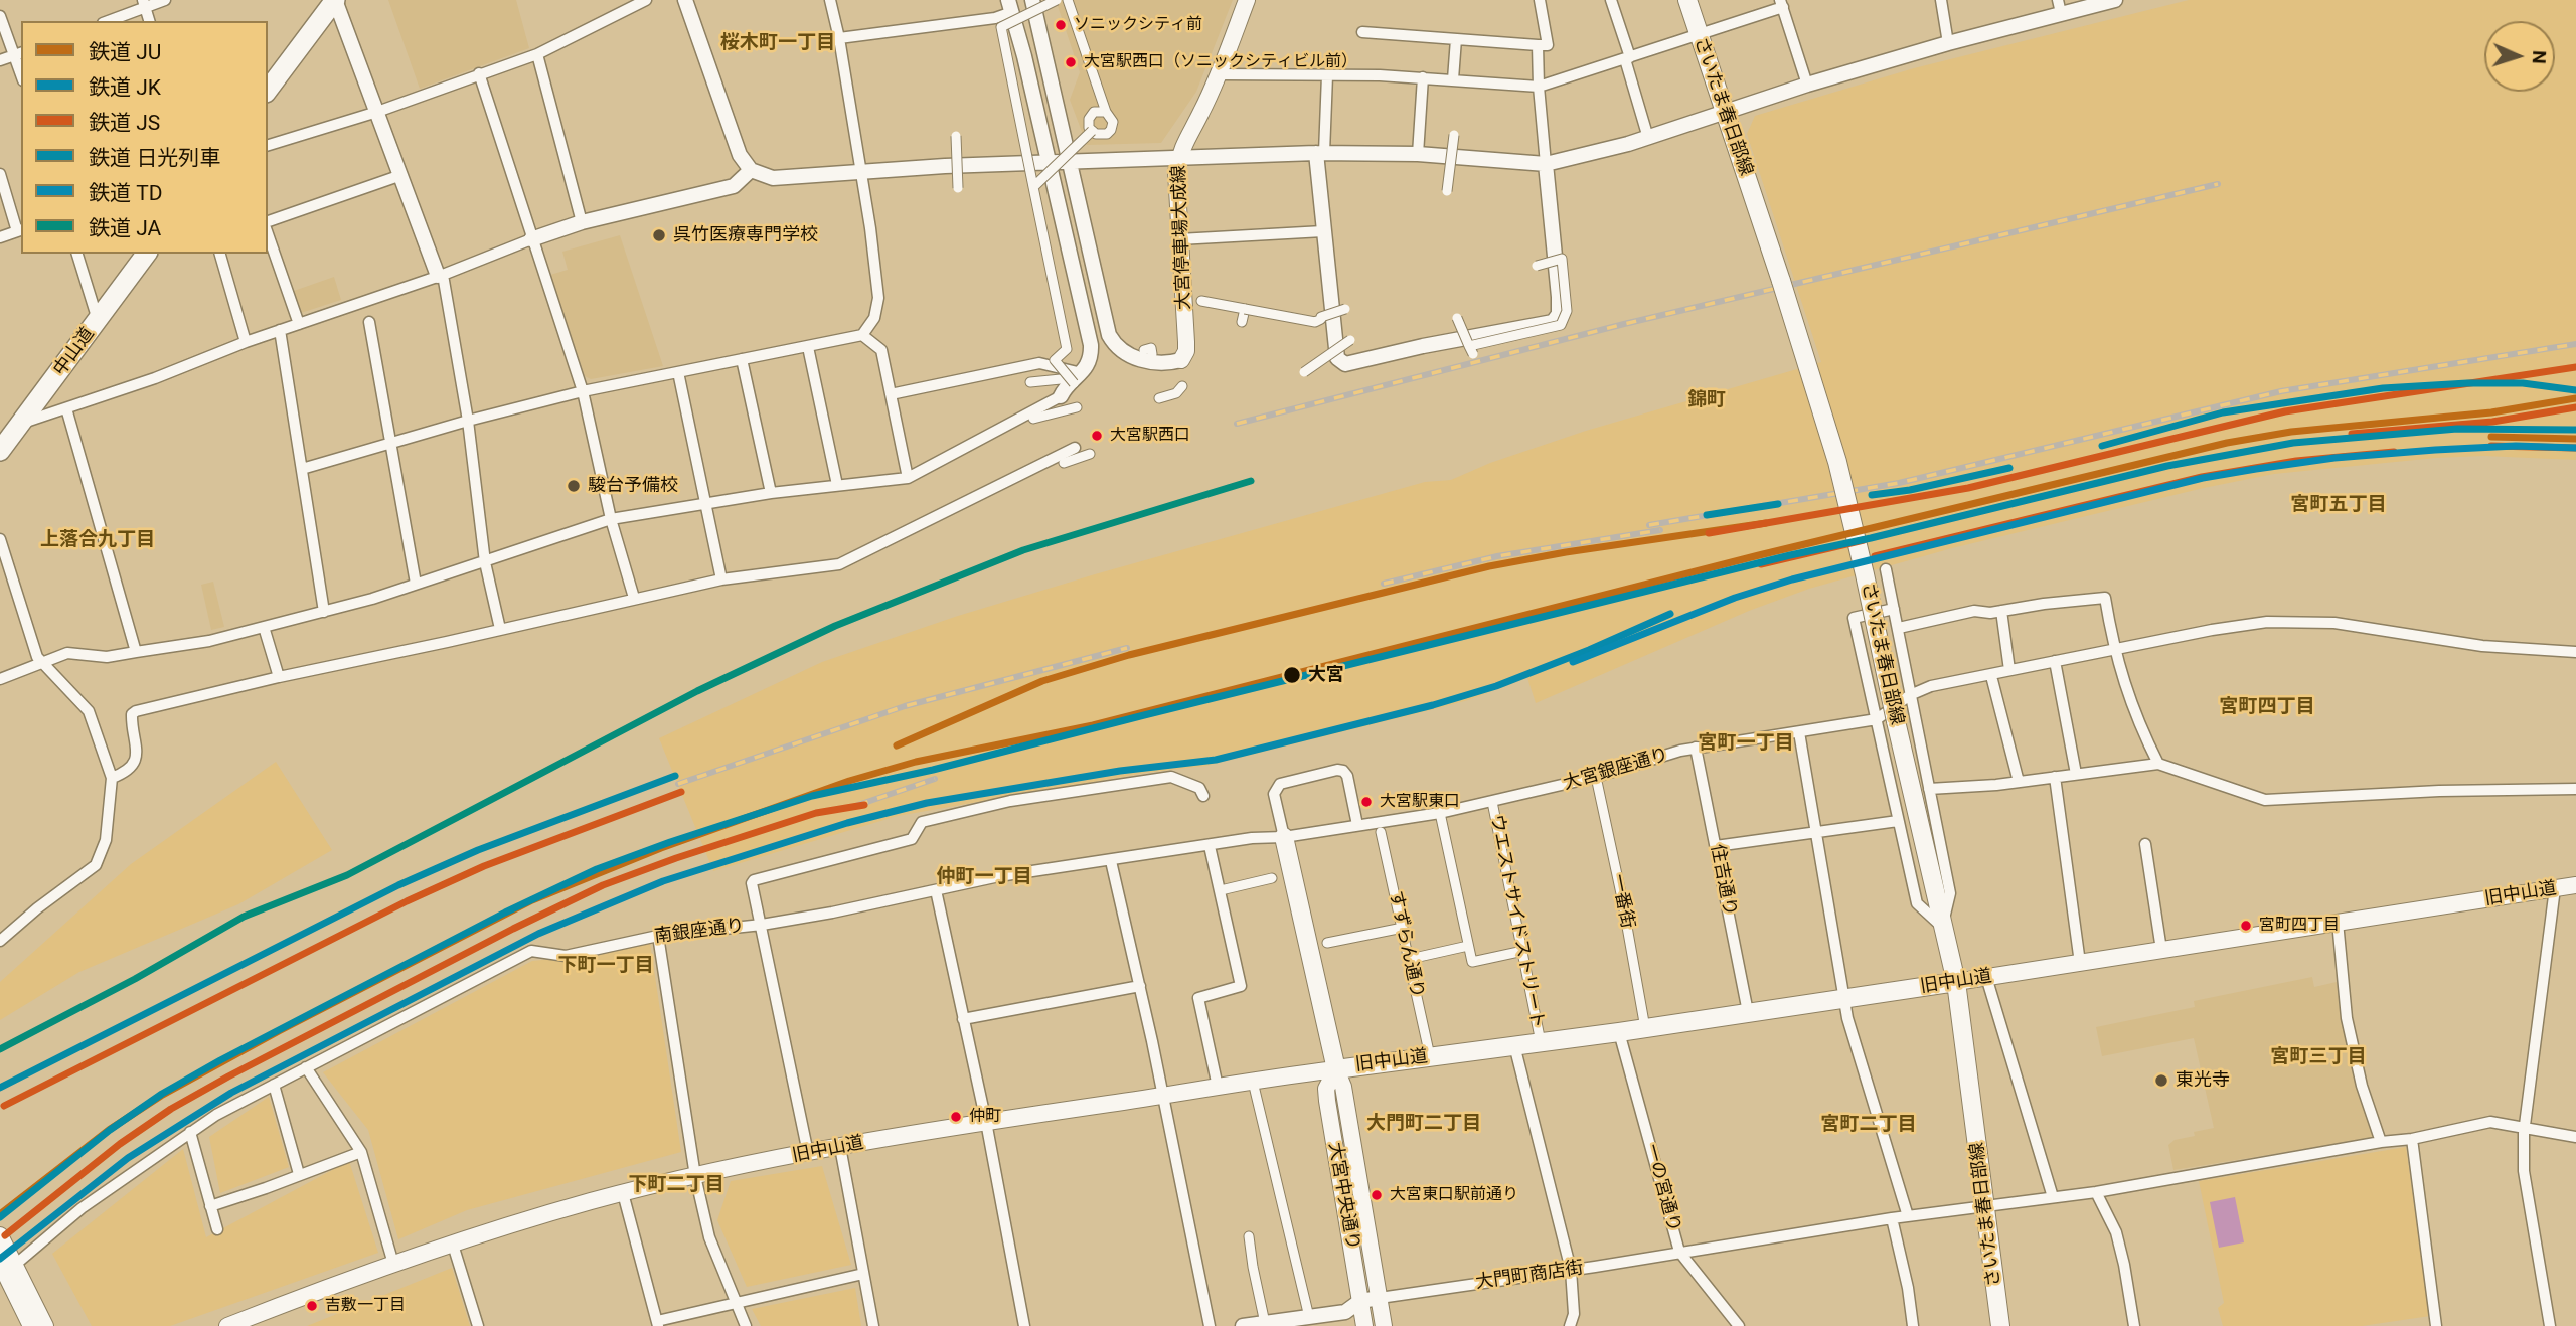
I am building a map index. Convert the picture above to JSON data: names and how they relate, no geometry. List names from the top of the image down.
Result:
{
  "streets": {
    "highway": ["中山道"],
    "main road": [
      "さいたま春日部線",
      "大宮停車場大成線",
      "旧中山道",
      "大宮中央通り"
    ],
    "street": [
      "大宮銀座通り",
      "住吉通り",
      "一番街",
      "ウエストサイドストリート",
      "南銀座通り",
      "すずらん通り",
      "一の宮通り",
      "大門町商店街"
    ]
  },
  "crossings": [
    ["さいたま春日部線", "旧中山道"],
    ["さいたま春日部線", "大門町商店街"],
    ["大宮銀座通り", "住吉通り"],
    ["大宮銀座通り", "一番街"],
    ["大宮銀座通り", "ウエストサイドストリート"],
    ["大宮銀座通り", "南銀座通り"],
    ["大宮銀座通り", "大宮中央通り"],
    ["住吉通り", "旧中山道"],
    ["旧中山道", "一番街"],
    ["旧中山道", "ウエストサイドストリート"],
    ["旧中山道", "すずらん通り"],
    ["旧中山道", "一の宮通り"],
    ["旧中山道", "大宮中央通り"],
    ["南銀座通り", "大宮中央通り"],
    ["一の宮通り", "大門町商店街"],
    ["大宮中央通り", "大門町商店街"]
  ],
  "districts": [
    "桜木町一丁目",
    "錦町",
    "宮町五丁目",
    "上落合九丁目",
    "宮町四丁目",
    "宮町一丁目",
    "仲町一丁目",
    "下町一丁目",
    "宮町三丁目",
    "大門町二丁目",
    "宮町二丁目",
    "下町二丁目"
  ],
  "places": [
    "ソニックシティ前",
    "大宮駅西口（ソニックシティビル前）",
    "呉竹医療専門学校",
    "大宮駅西口",
    "駿台予備校",
    "大宮",
    "大宮駅東口",
    "宮町四丁目",
    "東光寺",
    "仲町",
    "大宮東口駅前通り",
    "吉敷一丁目"
  ],
  "lines": [
    "rail line JS",
    "rail line 日光列車",
    "rail line JU",
    "rail line TD",
    "rail line JA",
    "rail line JK"
  ],
  "legend": [
    "鉄道 JU",
    "鉄道 JK",
    "鉄道 JS",
    "鉄道 日光列車",
    "鉄道 TD",
    "鉄道 JA"
  ],
  "north": "right"
}
